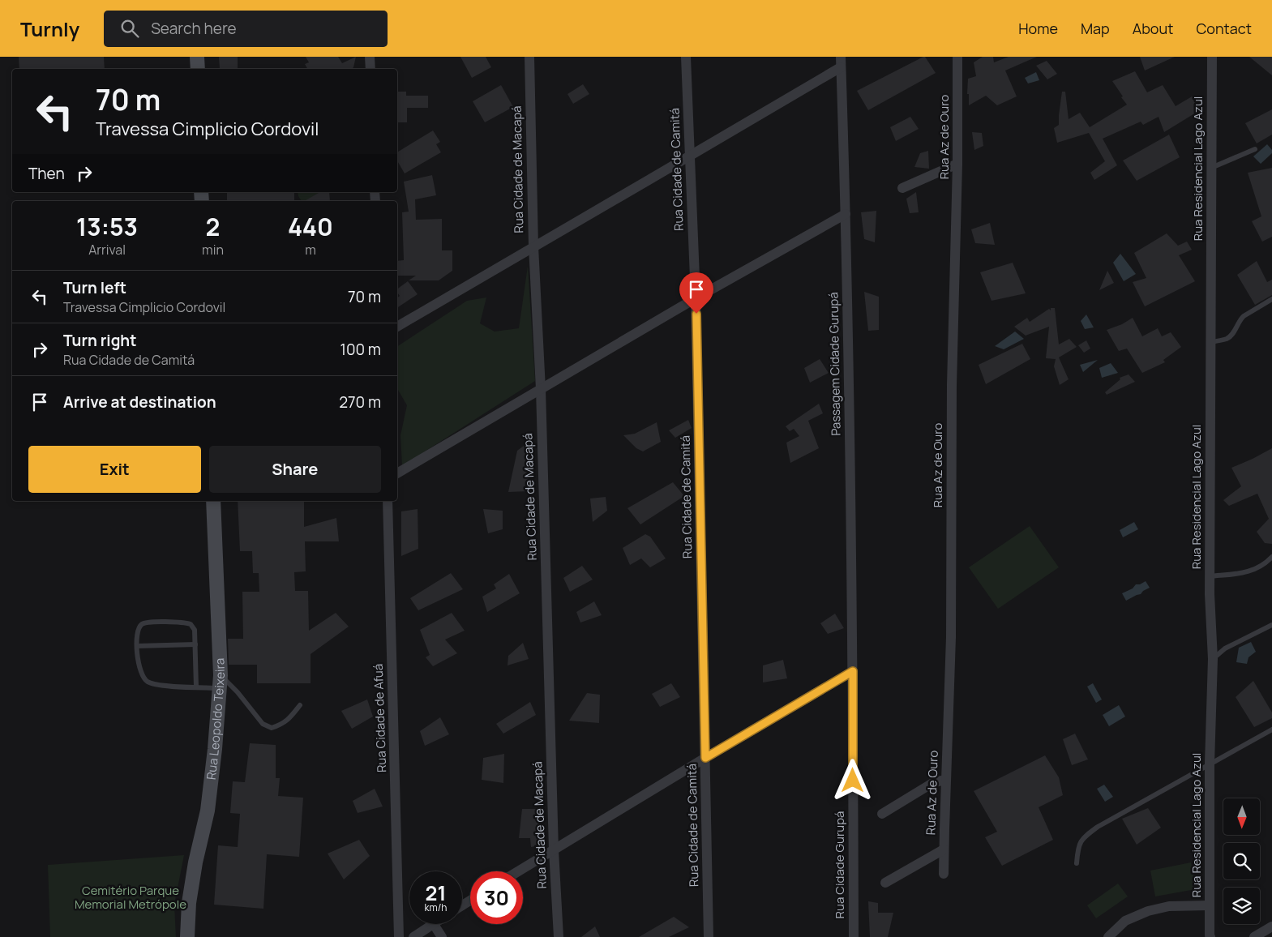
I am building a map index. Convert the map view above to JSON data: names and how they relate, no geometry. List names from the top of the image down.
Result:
{
  "streets": {
    "main road": ["Rua Leopoldo Teixeira"],
    "street": [
      "Rua Az de Ouro",
      "Rua Residencial Lago Azul",
      "Rua Cidade de Macapá",
      "Rua Cidade de Camitá",
      "Passagem Cidade Gurupá",
      "Rua Cidade de Afuá",
      "Rua Cidade Gurupá"
    ]
  },
  "crossings": [
    ["Passagem Cidade Gurupá", "Rua Cidade Gurupá"]
  ],
  "parks": ["Cemitério Parque Memorial Metrópole"],
  "north": "bottom",
  "page": {
    "header": "Turnly",
    "search": "Search here",
    "nav": [
      "Home",
      "Map",
      "About",
      "Contact"
    ],
    "turn": ["70 m", "Travessa Cimplicio Cordovil"],
    "then": "Then",
    "eta": [
      "13:53",
      "Arrival",
      "2",
      "min",
      "440",
      "m"
    ],
    "list": [
      {
        "name": "Turn left",
        "note": "Travessa Cimplicio Cordovil",
        "value": "70 m"
      },
      {
        "name": "Turn right",
        "note": "Rua Cidade de Camitá",
        "value": "100 m"
      },
      {
        "name": "Arrive at destination",
        "value": "270 m"
      }
    ],
    "buttons": ["Exit", "Share"],
    "speed": "21 km/h",
    "limit": "30"
  }
}
